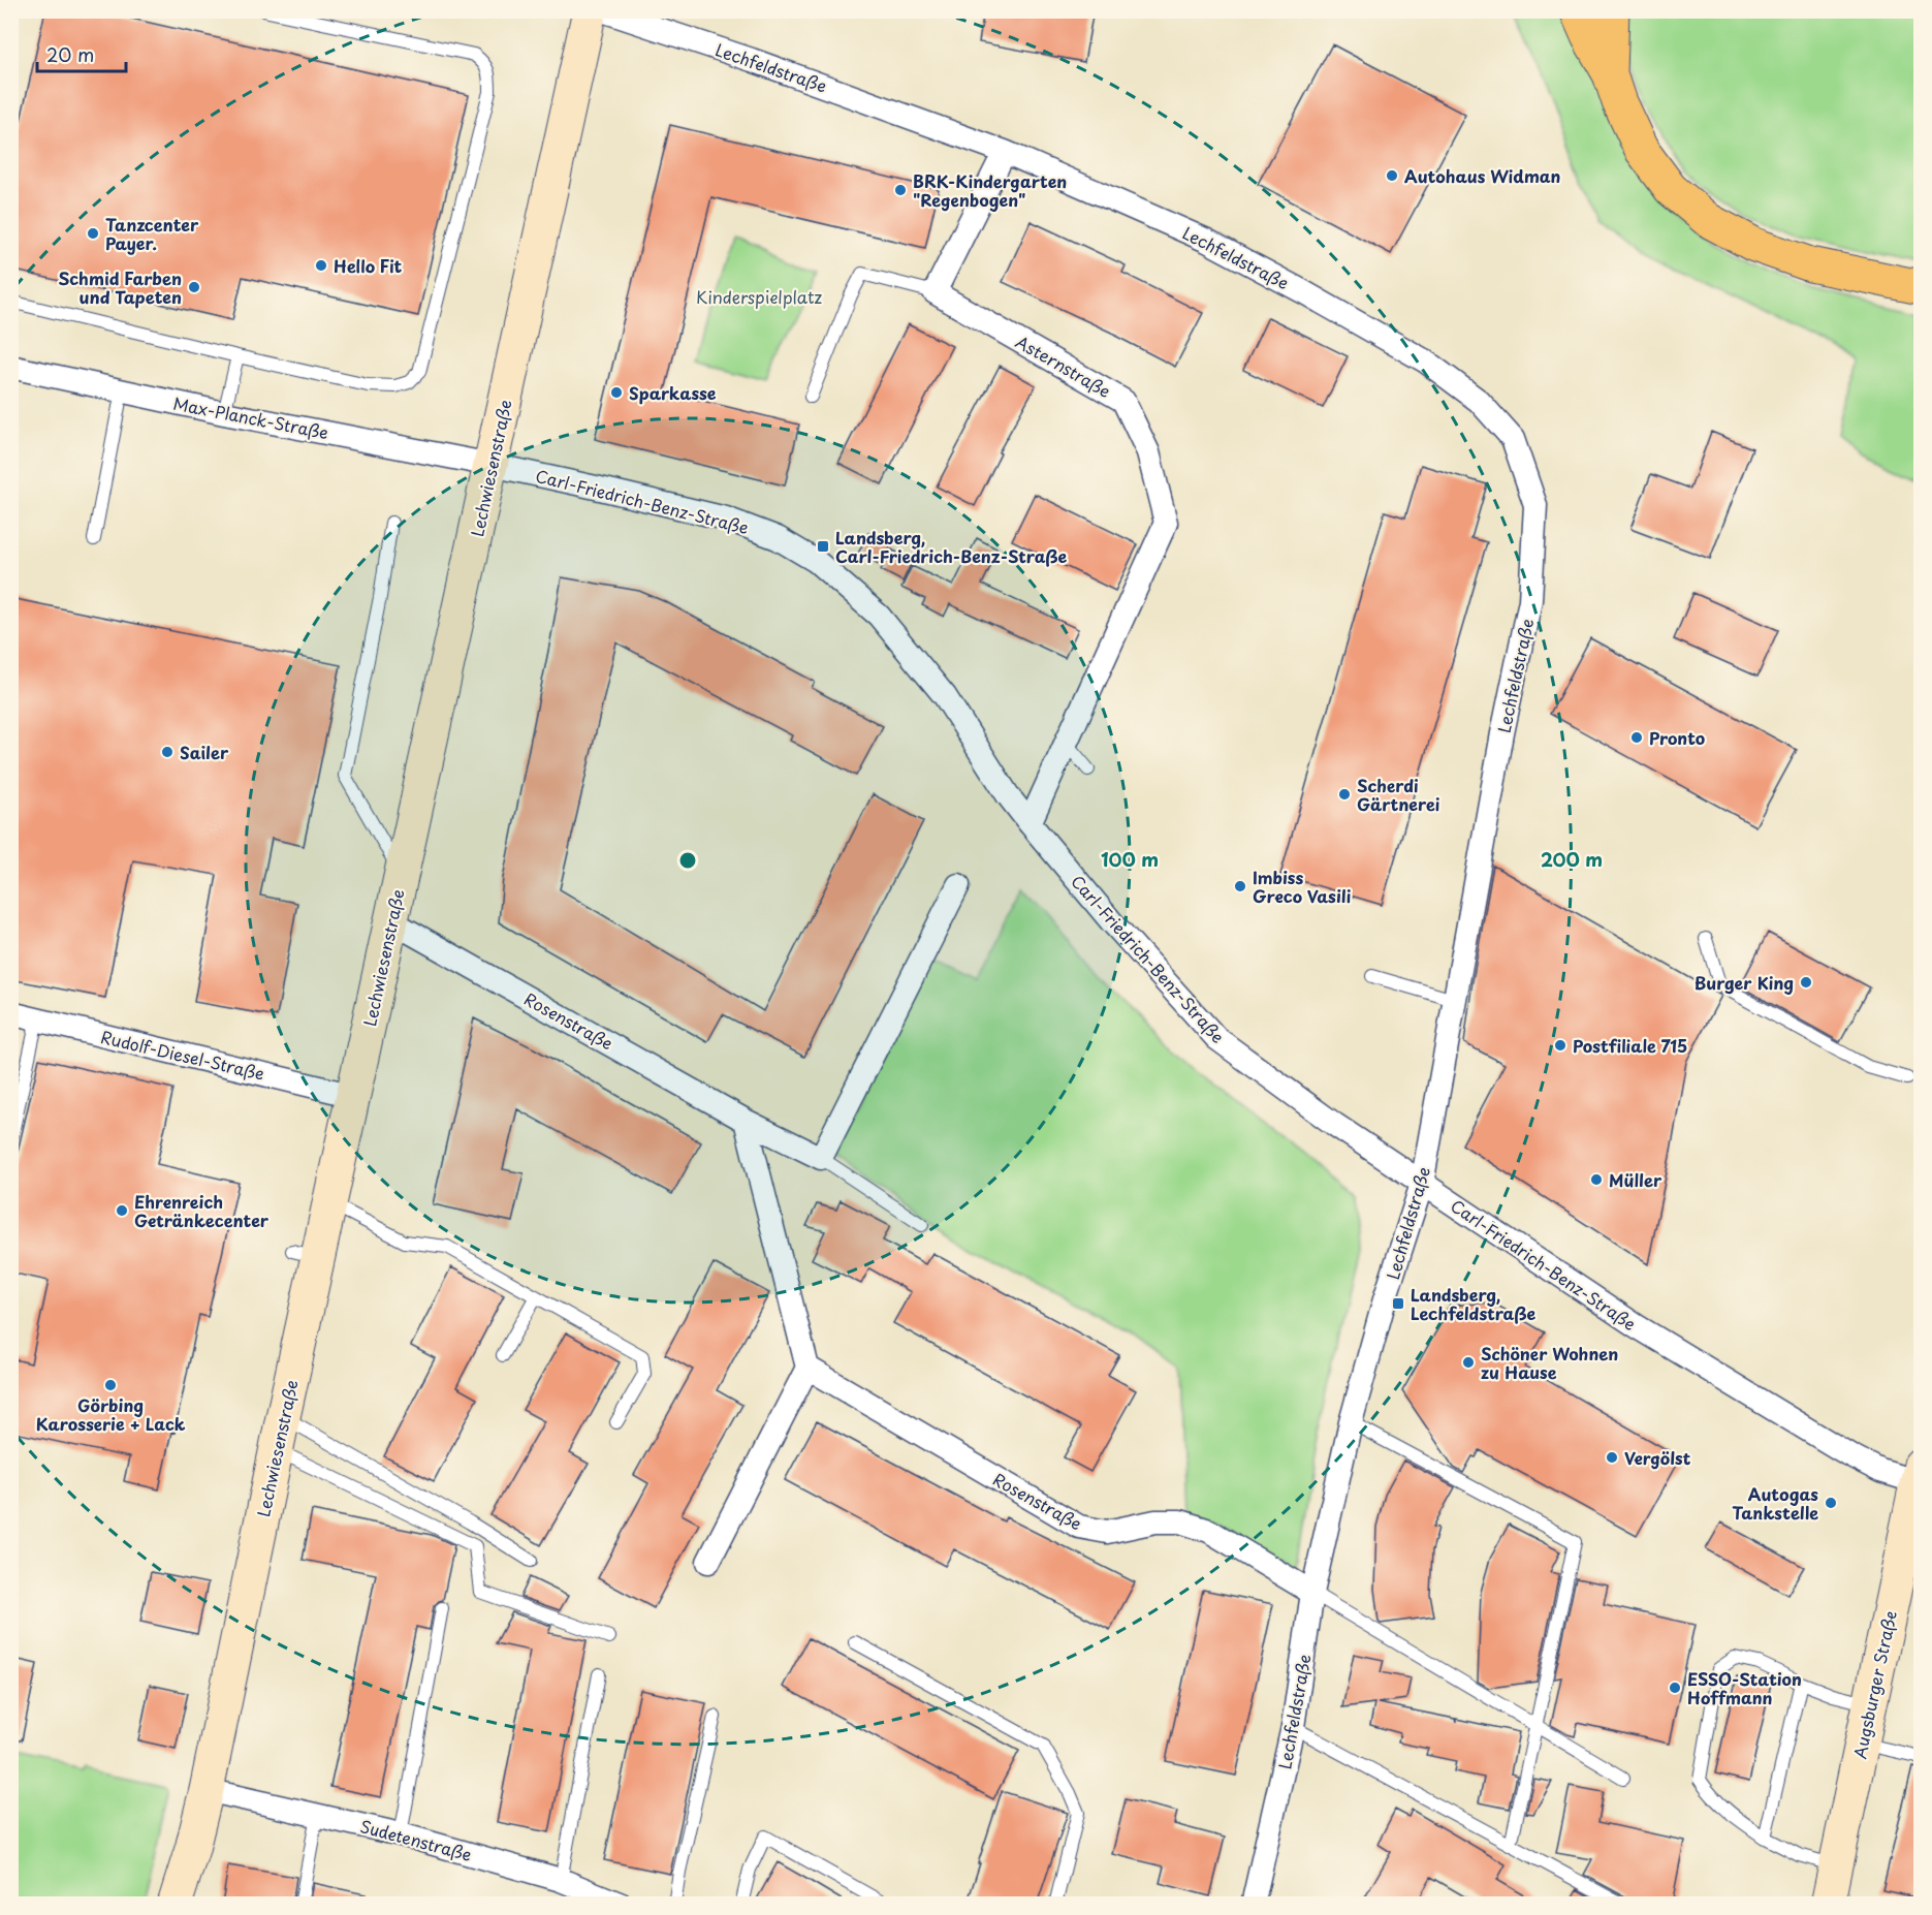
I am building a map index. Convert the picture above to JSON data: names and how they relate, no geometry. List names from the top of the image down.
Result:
{
  "streets": {
    "street": [
      "Lechfeldstraße",
      "Asternstraße",
      "Max-Planck-Straße",
      "Lechwiesenstraße",
      "Carl-Friedrich-Benz-Straße",
      "Rosenstraße",
      "Rudolf-Diesel-Straße",
      "Augsburger Straße",
      "Sudetenstraße"
    ]
  },
  "crossings": [
    ["Lechfeldstraße", "Carl-Friedrich-Benz-Straße"],
    ["Lechfeldstraße", "Rosenstraße"],
    ["Asternstraße", "Carl-Friedrich-Benz-Straße"],
    ["Max-Planck-Straße", "Lechwiesenstraße"],
    ["Max-Planck-Straße", "Carl-Friedrich-Benz-Straße"],
    ["Lechwiesenstraße", "Carl-Friedrich-Benz-Straße"],
    ["Lechwiesenstraße", "Rosenstraße"],
    ["Lechwiesenstraße", "Rudolf-Diesel-Straße"],
    ["Lechwiesenstraße", "Sudetenstraße"],
    ["Carl-Friedrich-Benz-Straße", "Augsburger Straße"]
  ],
  "parks": ["Kinderspielplatz"],
  "places": {
    "other": [
      "Autohaus Widman",
      "BRK-Kindergarten \"Regenbogen\"",
      "Tanzcenter Payer.",
      "Hello Fit",
      "Schmid Farben und Tapeten",
      "Sparkasse",
      "Pronto",
      "Sailer",
      "Scherdi Gärtnerei",
      "Imbiss Greco Vasili",
      "Burger King",
      "Postfiliale 715",
      "Müller",
      "Ehrenreich Getränkecenter",
      "Schöner Wohnen zu Hause",
      "Görbing Karosserie + Lack",
      "Vergölst",
      "Autogas Tankstelle",
      "ESSO-Station Hoffmann"
    ],
    "transit": ["Landsberg, Carl-Friedrich-Benz-Straße", "Landsberg, Lechfeldstraße"]
  },
  "scale_bar": "20 m",
  "rings": ["100 m", "200 m"]
}
